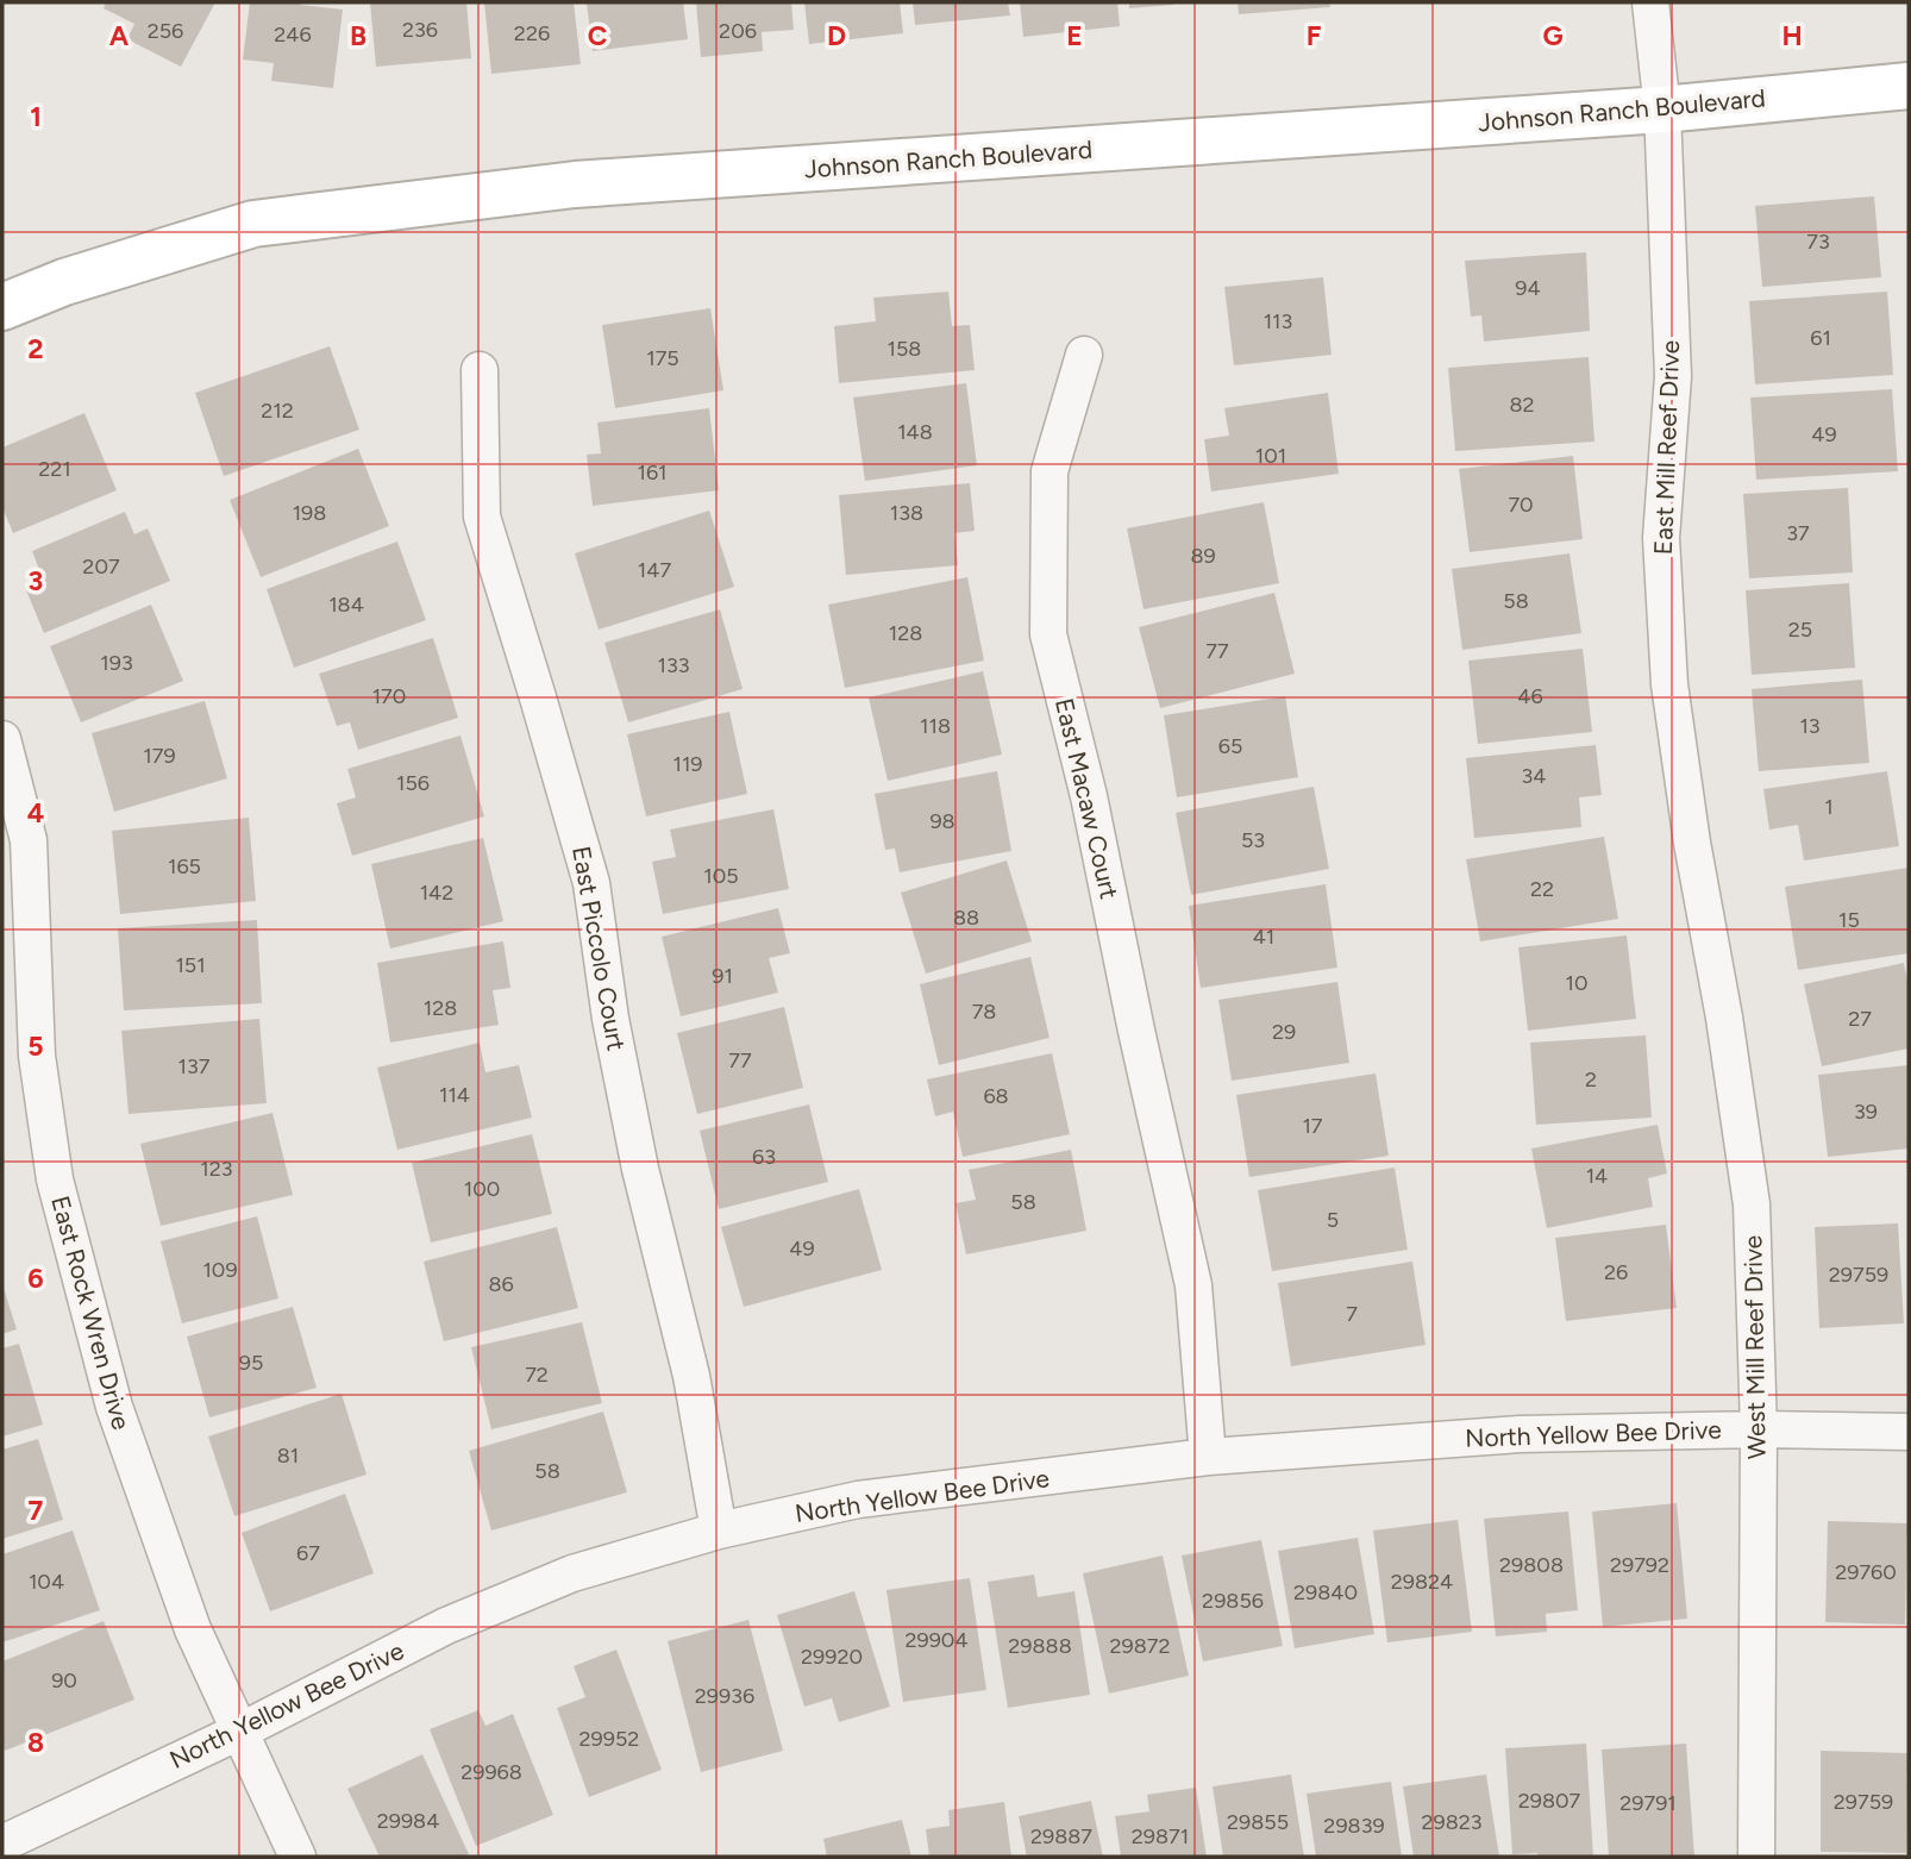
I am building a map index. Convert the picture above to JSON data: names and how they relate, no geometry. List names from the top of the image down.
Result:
{
  "streets": {
    "street": [
      "Johnson Ranch Boulevard",
      "East Mill Reef Drive",
      "East Macaw Court",
      "East Piccolo Court",
      "East Rock Wren Drive",
      "West Mill Reef Drive",
      "North Yellow Bee Drive"
    ]
  },
  "crossings": [
    ["Johnson Ranch Boulevard", "East Mill Reef Drive"],
    ["East Mill Reef Drive", "West Mill Reef Drive"],
    ["East Macaw Court", "North Yellow Bee Drive"],
    ["East Piccolo Court", "North Yellow Bee Drive"],
    ["East Rock Wren Drive", "North Yellow Bee Drive"],
    ["West Mill Reef Drive", "North Yellow Bee Drive"]
  ],
  "house_numbers": [
    "236",
    "256",
    "206",
    "226",
    "246",
    "73",
    "94",
    "113",
    "61",
    "158",
    "175",
    "82",
    "212",
    "148",
    "49",
    "101",
    "221",
    "161",
    "70",
    "198",
    "138",
    "37",
    "89",
    "207",
    "147",
    "58",
    "184",
    "25",
    "128",
    "77",
    "193",
    "133",
    "170",
    "46",
    "118",
    "13",
    "65",
    "179",
    "119",
    "34",
    "156",
    "1",
    "98",
    "53",
    "165",
    "105",
    "22",
    "142",
    "88",
    "15",
    "41",
    "151",
    "91",
    "10",
    "128",
    "78",
    "27",
    "29",
    "77",
    "137",
    "2",
    "114",
    "68",
    "39",
    "17",
    "63",
    "123",
    "14",
    "100",
    "58",
    "5",
    "49",
    "109",
    "26",
    "29759",
    "86",
    "7",
    "95",
    "72",
    "81",
    "58",
    "67",
    "29808",
    "29792",
    "29760",
    "104",
    "29824",
    "29840",
    "29856",
    "29904",
    "29888",
    "29872",
    "29920",
    "90",
    "29936",
    "29952",
    "29968",
    "29807",
    "29759",
    "29791",
    "29984",
    "29855",
    "29823",
    "29839",
    "29887",
    "29871"
  ],
  "grid": {
    "columns": [
      "A",
      "B",
      "C",
      "D",
      "E",
      "F",
      "G",
      "H"
    ],
    "rows": [
      "1",
      "2",
      "3",
      "4",
      "5",
      "6",
      "7",
      "8"
    ]
  }
}
